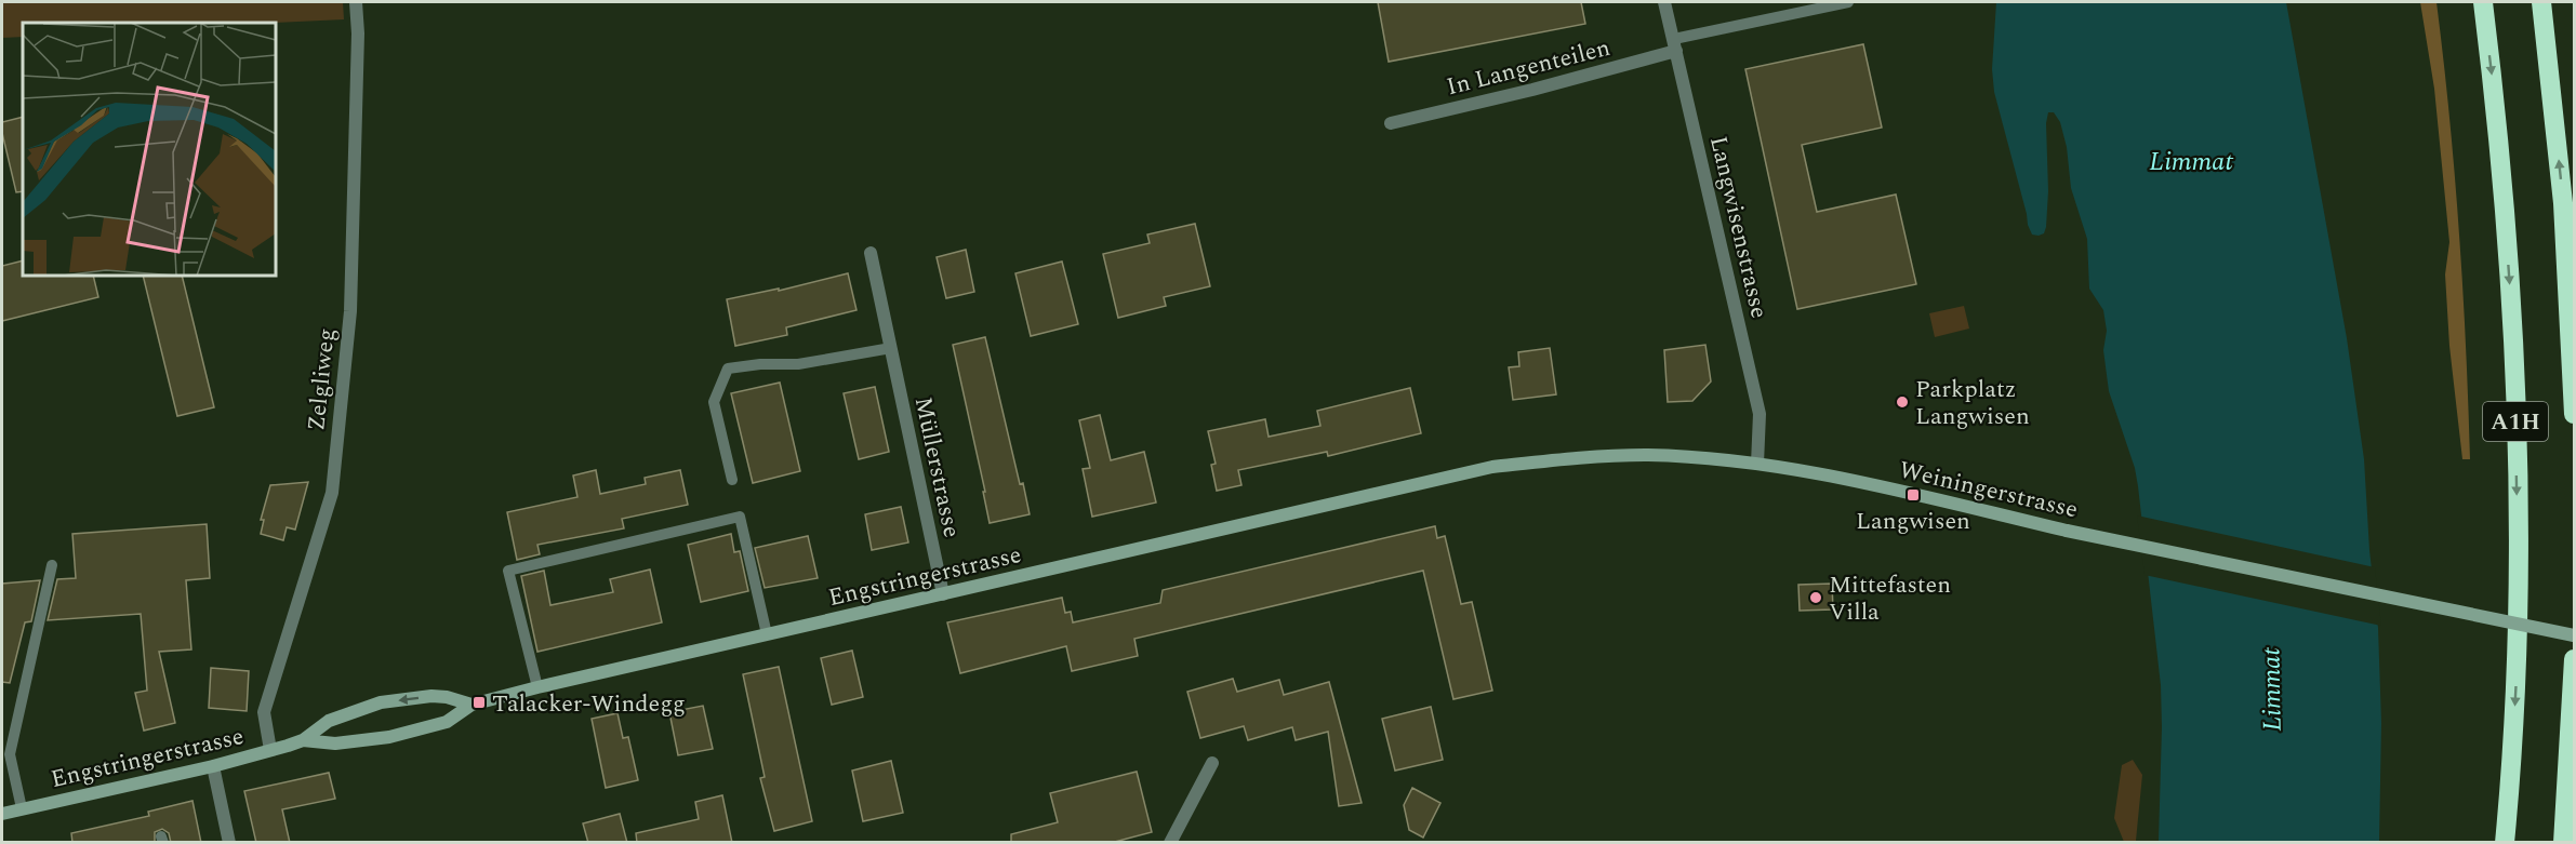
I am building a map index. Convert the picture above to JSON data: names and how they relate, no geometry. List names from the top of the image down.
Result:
{
  "streets": {
    "highway": ["A1H"],
    "main road": ["Weiningerstrasse", "Engstringerstrasse"],
    "street": [
      "In Langenteilen",
      "Langwisenstrasse",
      "Zelgliweg",
      "Müllerstrasse"
    ]
  },
  "crossings": [
    ["In Langenteilen", "Langwisenstrasse"],
    ["Langwisenstrasse", "Weiningerstrasse"],
    ["Zelgliweg", "Engstringerstrasse"],
    ["Müllerstrasse", "Engstringerstrasse"],
    ["Weiningerstrasse", "Engstringerstrasse"]
  ],
  "water": ["Limmat"],
  "places": {
    "other": ["Parkplatz Langwisen", "Mittefasten Villa"],
    "transit": ["Langwisen", "Talacker-Windegg"]
  }
}
